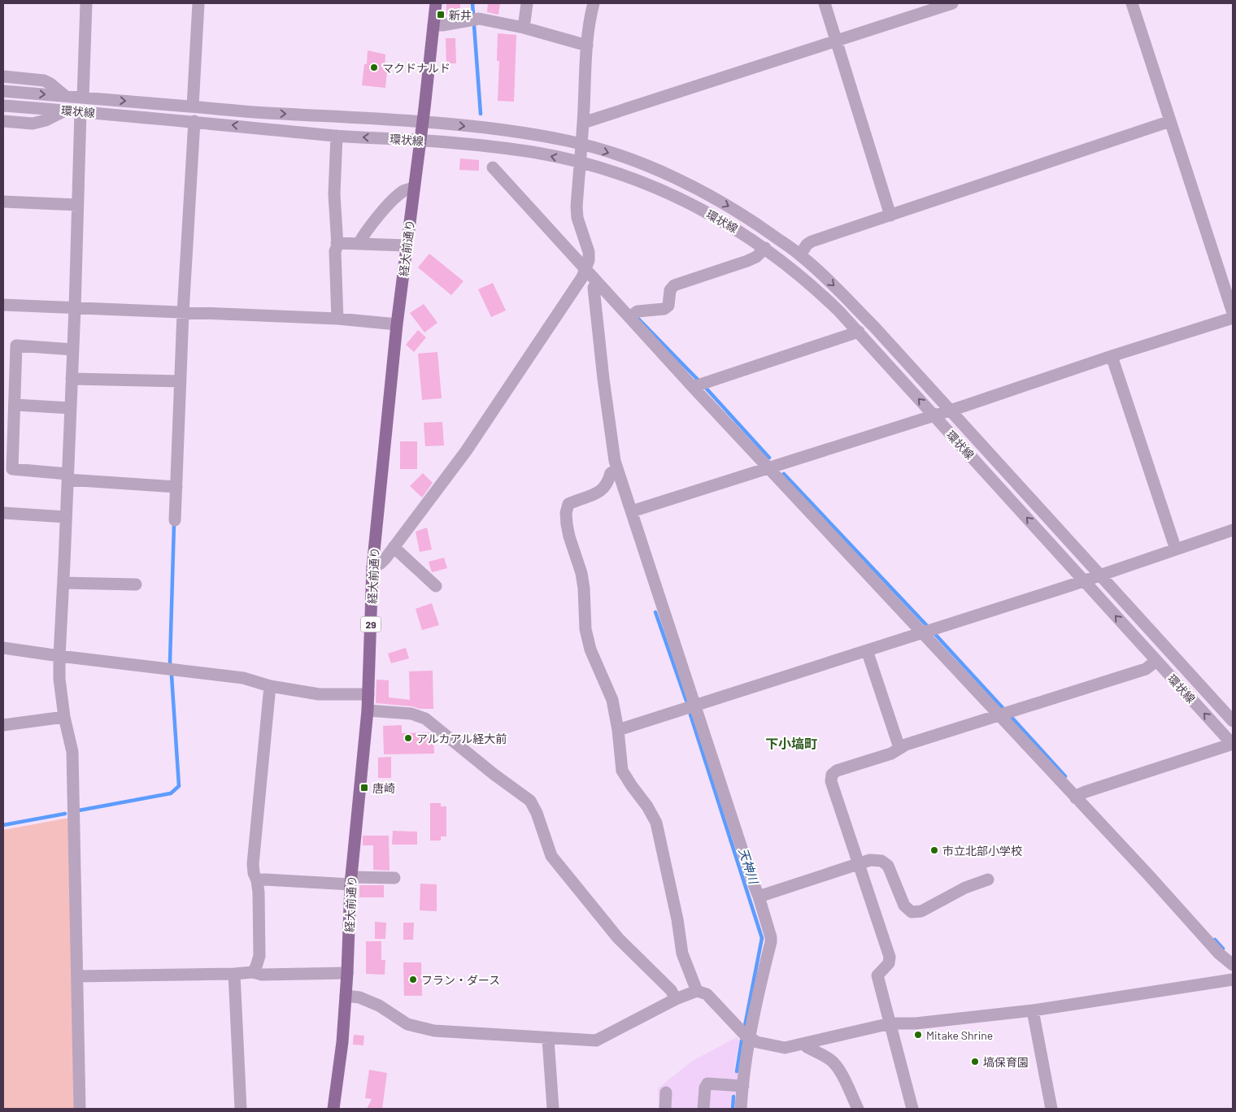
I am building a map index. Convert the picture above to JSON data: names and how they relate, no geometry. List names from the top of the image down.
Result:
{
  "streets": {
    "main road": ["経大前通り", "29"],
    "street": ["環状線"]
  },
  "crossings": [
    ["環状線", "経大前通り"],
    ["環状線", "29"],
    ["経大前通り", "29"]
  ],
  "districts": ["下小塙町"],
  "water": ["天神川"],
  "places": {
    "transit": ["新井", "唐崎"],
    "other": [
      "マクドナルド",
      "アルカアル経大前",
      "市立北部小学校",
      "フラン・ダース",
      "Mitake Shrine",
      "塙保育園"
    ]
  }
}
